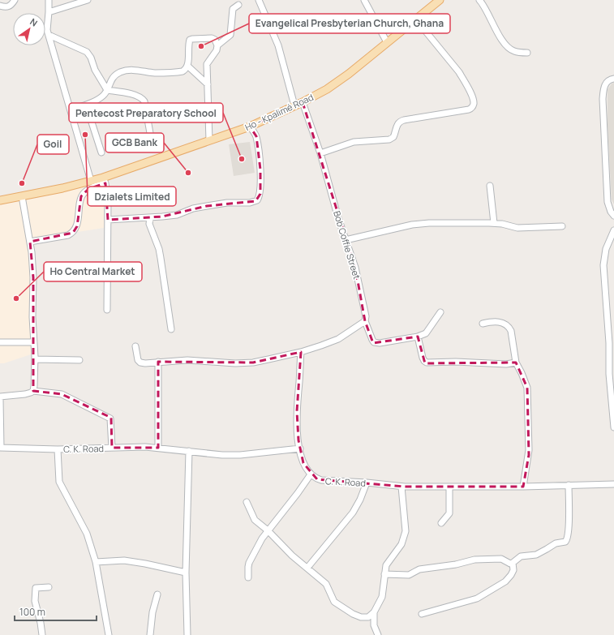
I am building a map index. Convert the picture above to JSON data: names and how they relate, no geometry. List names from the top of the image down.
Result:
{
  "streets": {
    "main road": ["Ho - Kpalimé Road"],
    "street": ["Bob Coffie Street", "C. K. Road"]
  },
  "crossings": [
    ["Ho - Kpalimé Road", "Bob Coffie Street"]
  ],
  "places": [
    "Evangelical Presbyterian Church, Ghana",
    "Dzialets Limited",
    "Pentecost Preparatory School",
    "GCB Bank",
    "Goil",
    "Ho Central Market"
  ],
  "scale_bar": "100 m",
  "north": "top right"
}
